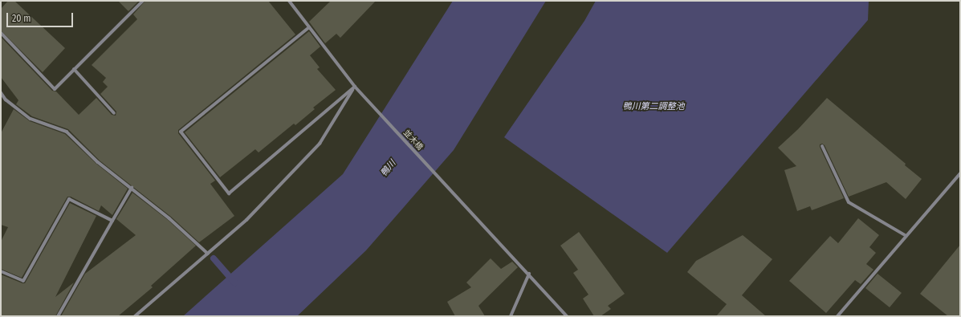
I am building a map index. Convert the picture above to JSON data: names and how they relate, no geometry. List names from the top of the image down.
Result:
{
  "streets": {
    "street": ["並木橋"]
  },
  "water": ["鴨川第二調整池", "鴨川"],
  "scale_bar": "20 m"
}
